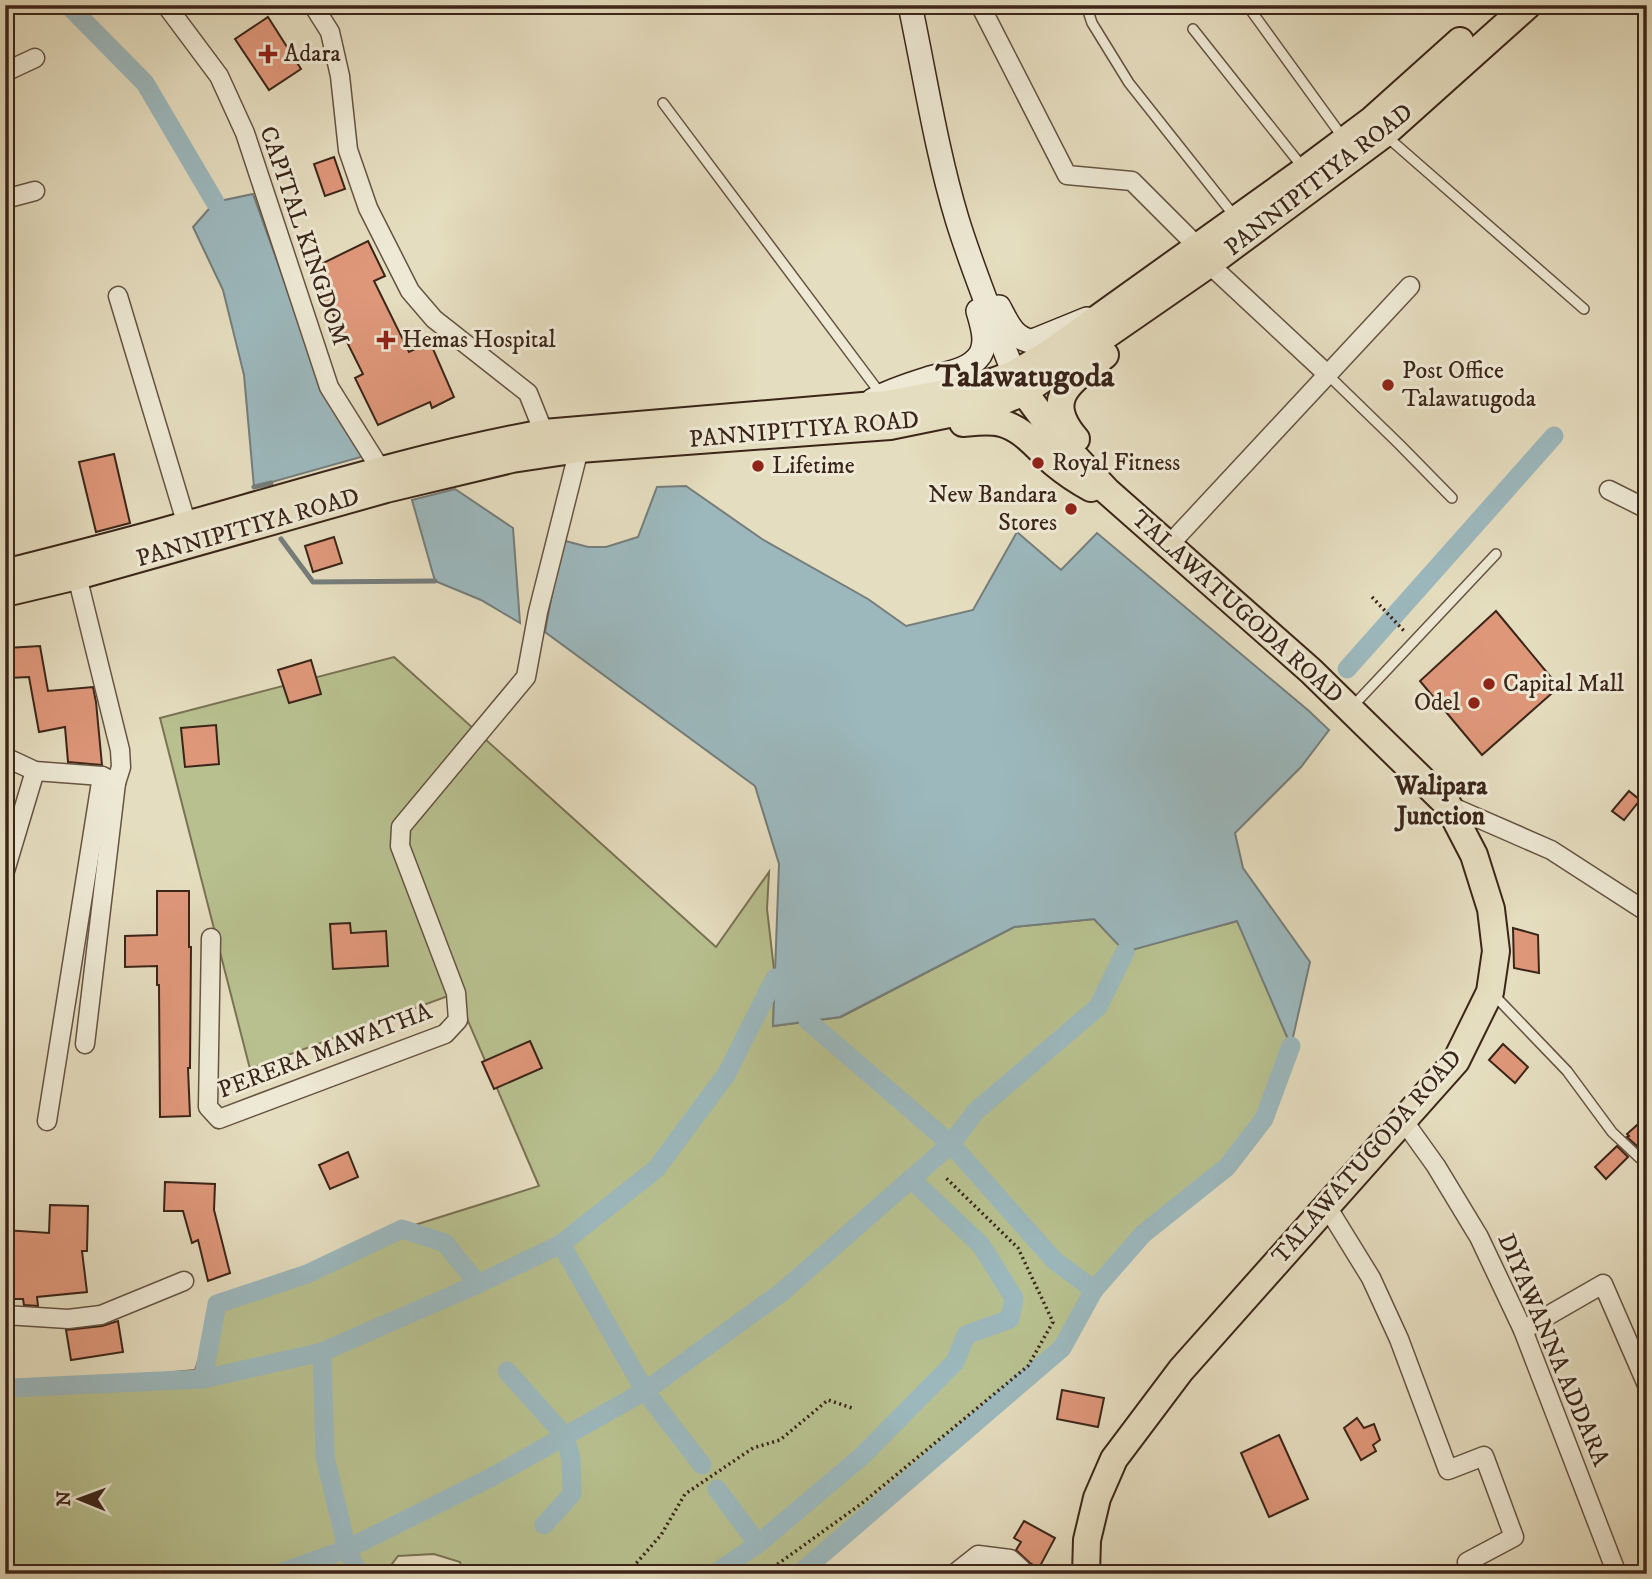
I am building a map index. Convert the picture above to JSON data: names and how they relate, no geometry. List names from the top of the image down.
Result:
{
  "streets": {
    "main road": ["PANNIPITIYA ROAD", "TALAWATUGODA ROAD"],
    "street": ["CAPITAL KINGDOM", "PERERA MAWATHA", "DIYAWANNA ADDARA"]
  },
  "crossings": [
    ["PANNIPITIYA ROAD", "CAPITAL KINGDOM"],
    ["PANNIPITIYA ROAD", "TALAWATUGODA ROAD"],
    ["PANNIPITIYA ROAD", "PERERA MAWATHA"],
    ["TALAWATUGODA ROAD", "DIYAWANNA ADDARA"]
  ],
  "districts": ["Talawatugoda", "Walipara Junction"],
  "places": {
    "health": ["Adara", "Hemas Hospital"],
    "other": [
      "Post Office Talawatugoda",
      "Royal Fitness",
      "Lifetime",
      "New Bandara Stores",
      "Capital Mall",
      "Odel"
    ]
  },
  "north": "left"
}
